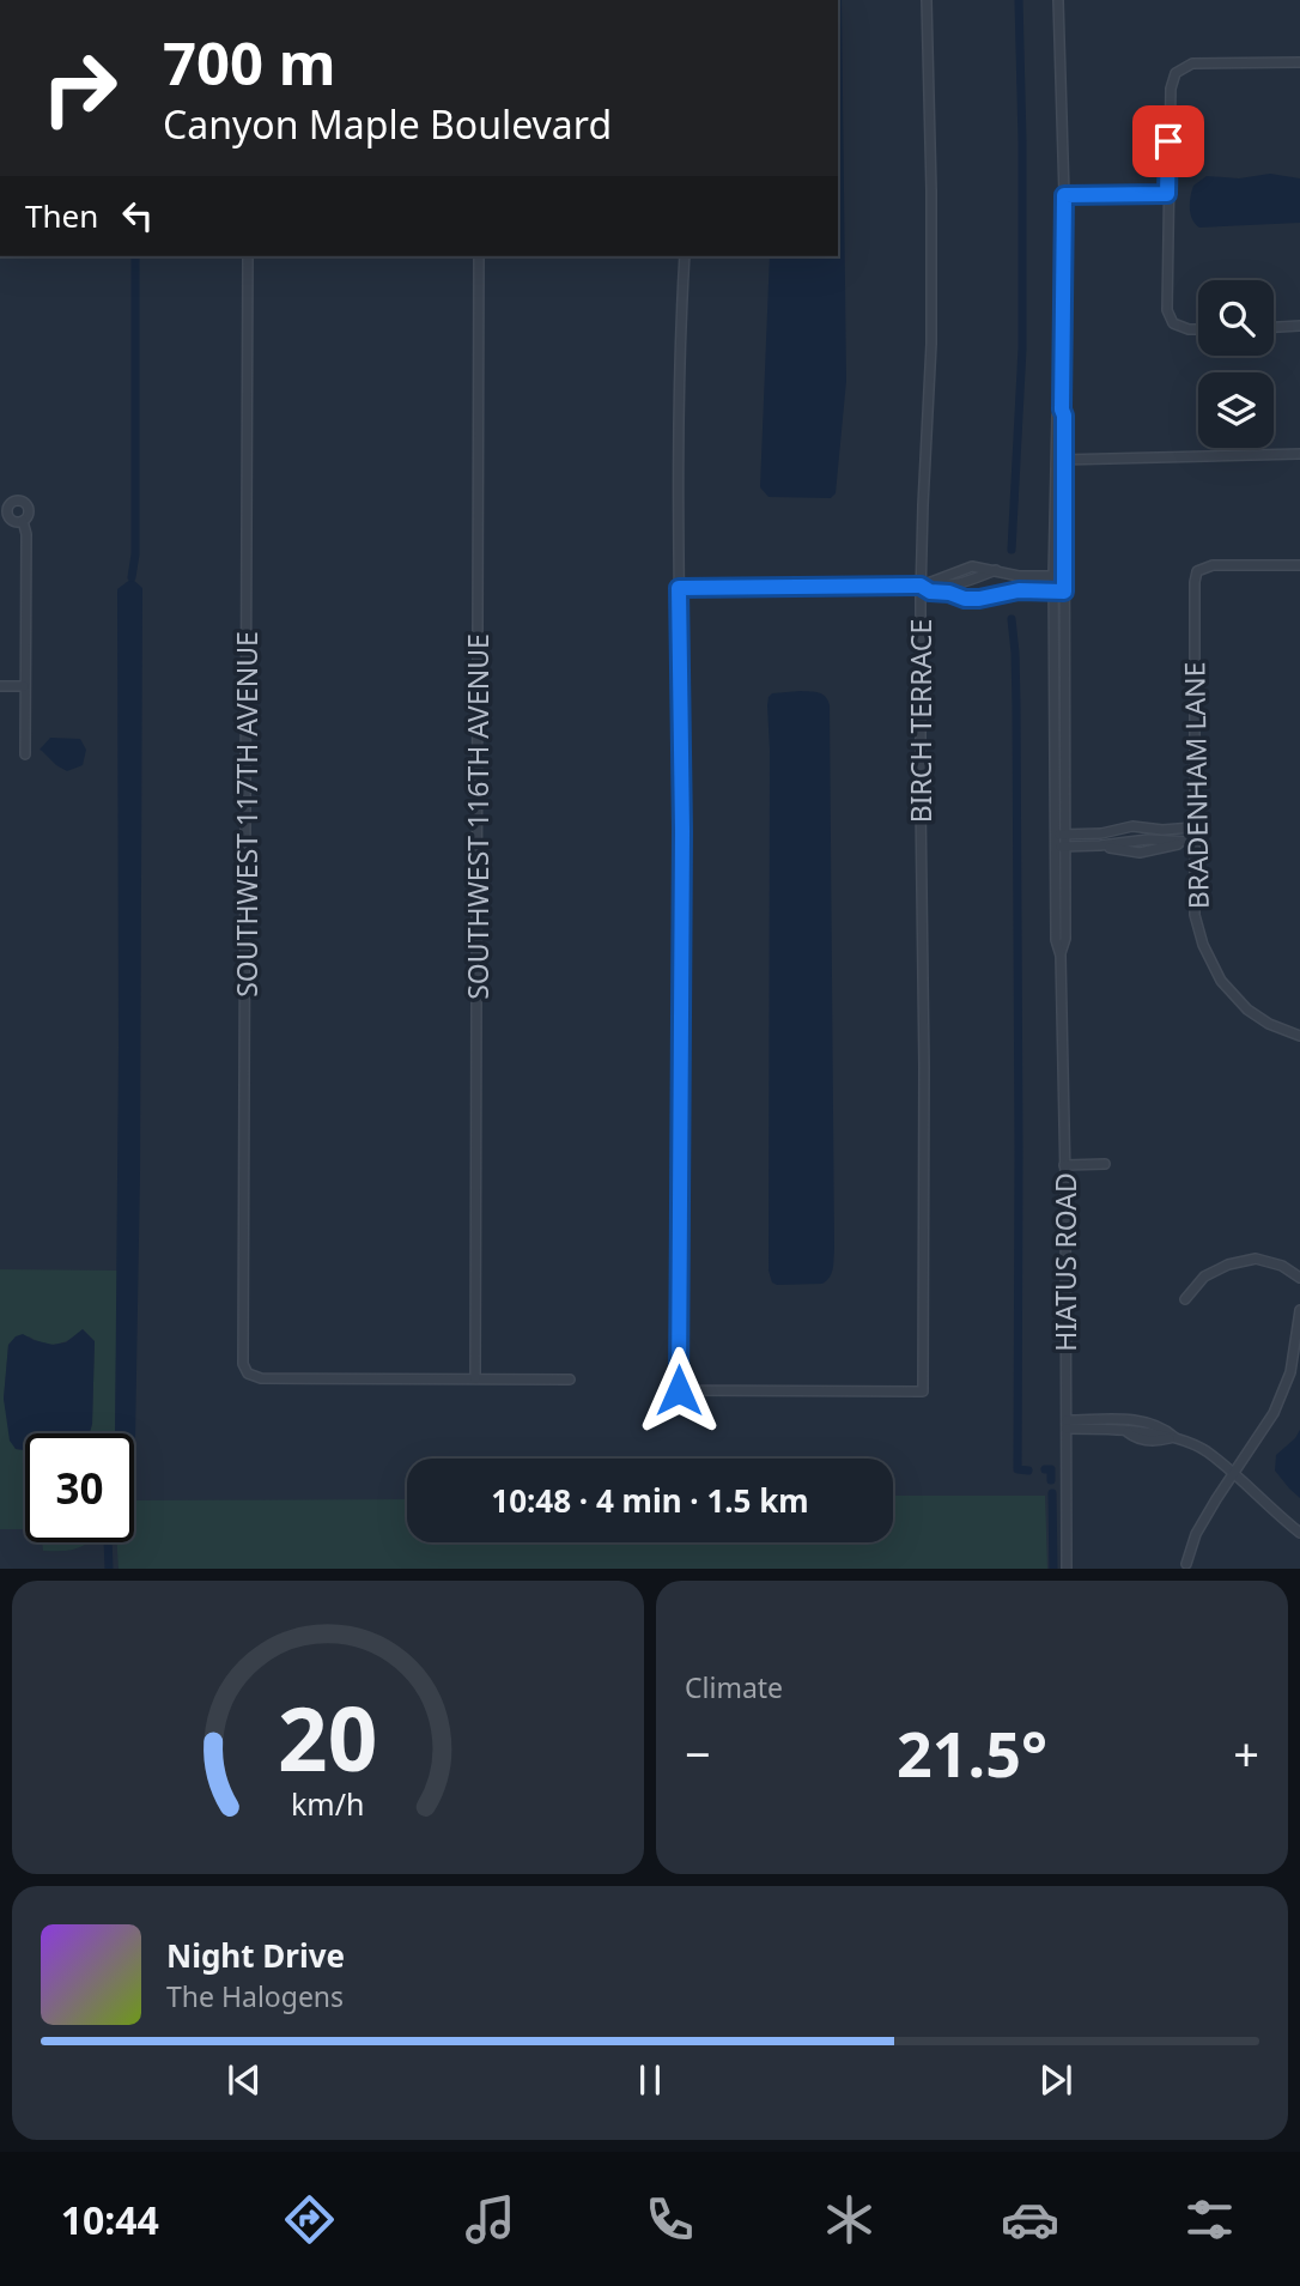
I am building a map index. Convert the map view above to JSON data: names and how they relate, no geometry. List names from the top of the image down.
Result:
{
  "streets": {
    "street": [
      "BIRCH TERRACE",
      "BRADENHAM LANE",
      "SOUTHWEST 117TH AVENUE",
      "SOUTHWEST 116TH AVENUE",
      "HIATUS ROAD"
    ]
  },
  "crossings": [
    ["SOUTHWEST 117TH AVENUE", "SOUTHWEST 116TH AVENUE"]
  ],
  "page": {
    "turn": ["700 m", "Canyon Maple Boulevard"],
    "then": "Then",
    "limit": "30",
    "trip": "10:48 · 4 min · 1.5 km",
    "tile": "Climate",
    "heat": ["−", "21.5°", "+"],
    "song": ["Night Drive", "The Halogens"],
    "tabs": "10:44",
    "gauge": ["20", "km/h"]
  }
}
